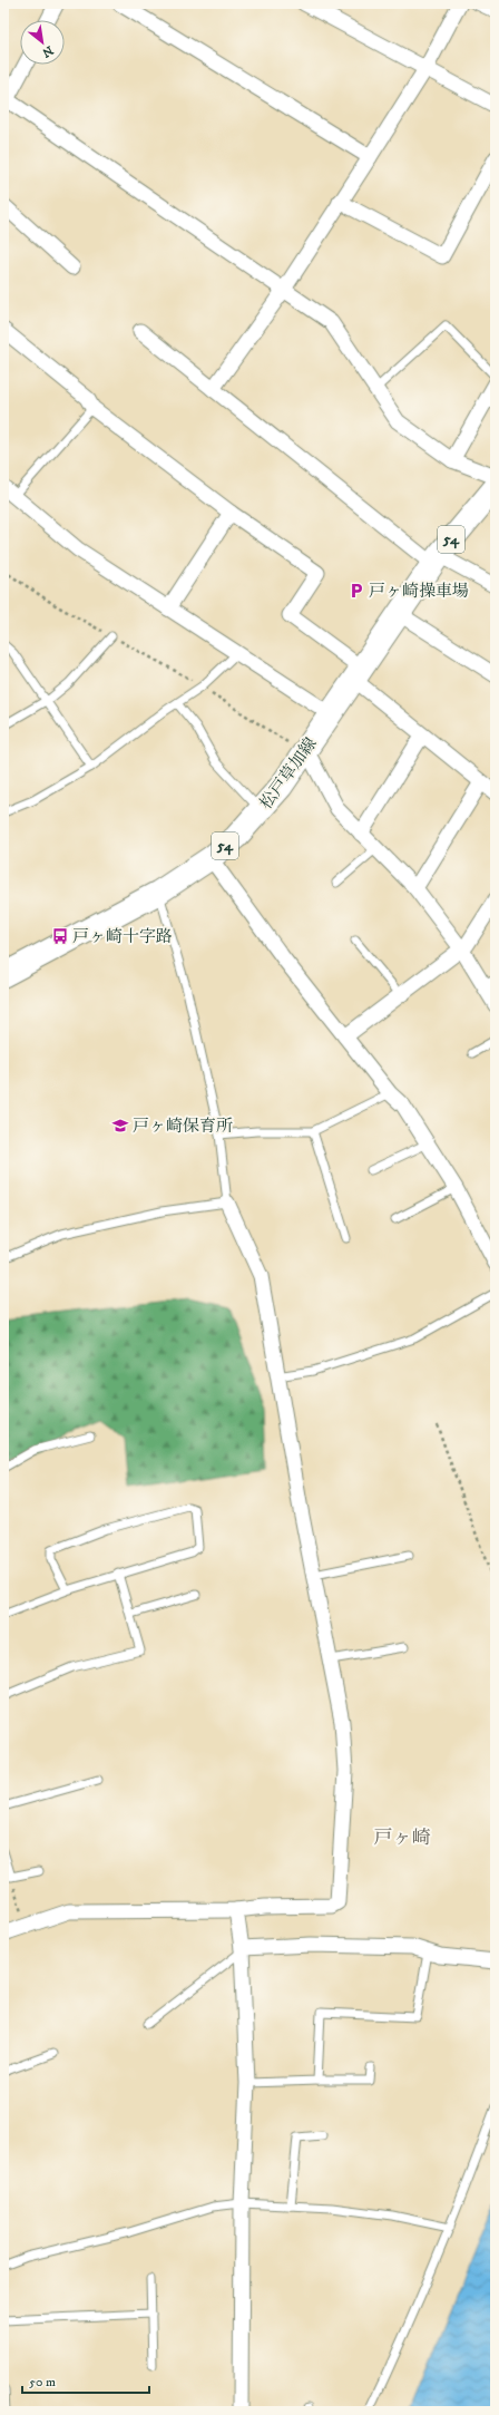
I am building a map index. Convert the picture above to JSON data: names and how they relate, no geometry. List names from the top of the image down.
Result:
{
  "streets": {
    "main road": ["54", "松戸草加線"]
  },
  "districts": ["戸ヶ崎"],
  "places": {
    "parking": ["戸ヶ崎操車場"],
    "bus stop": ["戸ヶ崎十字路"],
    "school or university": ["戸ヶ崎保育所"]
  },
  "scale_bar": "50 m",
  "north": "bottom right"
}
